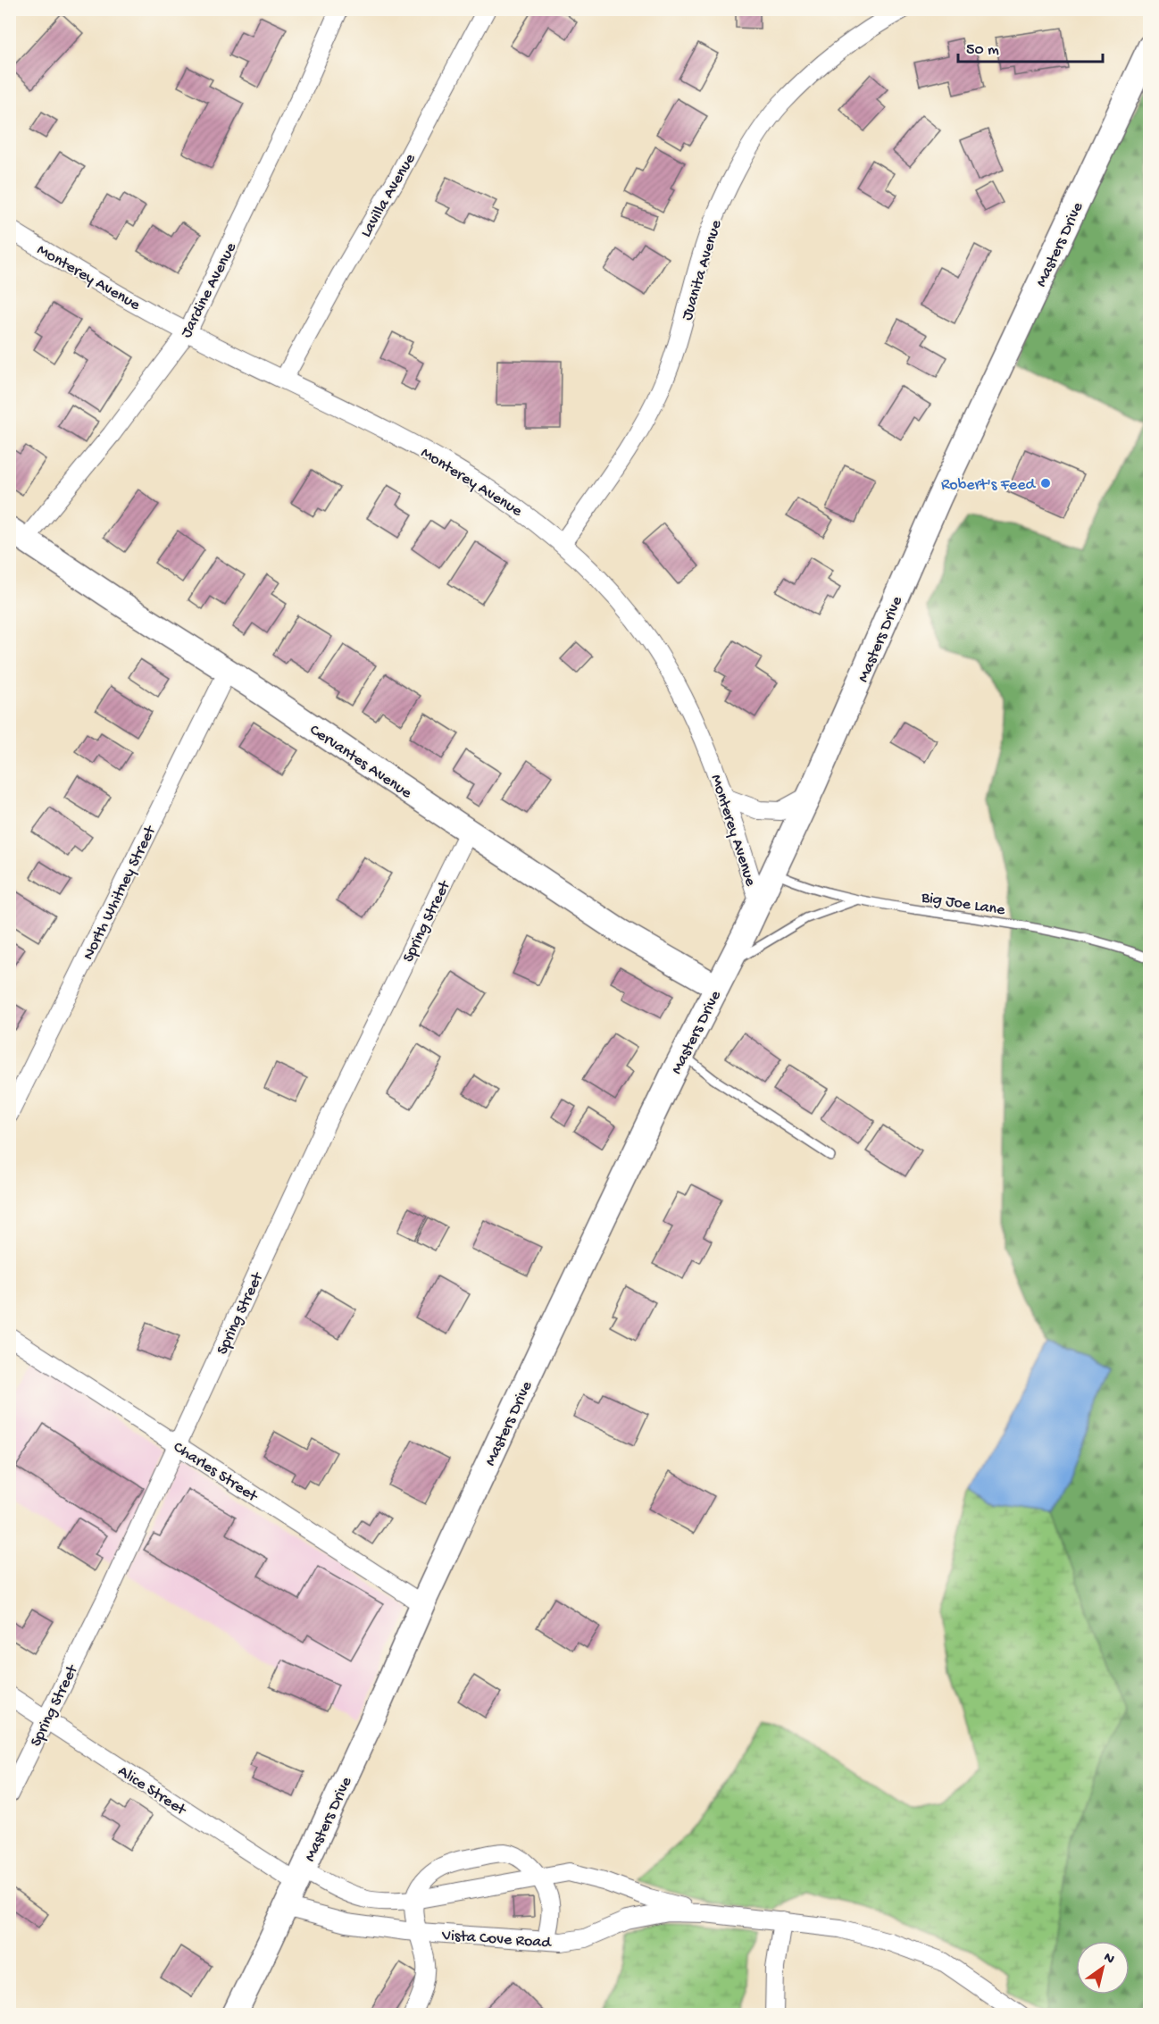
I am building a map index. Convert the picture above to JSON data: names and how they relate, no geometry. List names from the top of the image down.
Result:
{
  "streets": {
    "street": [
      "Lavilla Avenue",
      "Masters Drive",
      "Juanita Avenue",
      "Monterey Avenue",
      "Jardine Avenue",
      "Cervantes Avenue",
      "North Whitney Street",
      "Spring Street",
      "Charles Street",
      "Alice Street",
      "Vista Cove Road"
    ],
    "lane": ["Big Joe Lane"]
  },
  "crossings": [
    ["Lavilla Avenue", "Monterey Avenue"],
    ["Masters Drive", "Monterey Avenue"],
    ["Masters Drive", "Cervantes Avenue"],
    ["Masters Drive", "Big Joe Lane"],
    ["Masters Drive", "Charles Street"],
    ["Masters Drive", "Alice Street"],
    ["Masters Drive", "Vista Cove Road"],
    ["Juanita Avenue", "Monterey Avenue"],
    ["Monterey Avenue", "Jardine Avenue"],
    ["Jardine Avenue", "Cervantes Avenue"],
    ["Cervantes Avenue", "North Whitney Street"],
    ["Cervantes Avenue", "Spring Street"],
    ["Spring Street", "Charles Street"],
    ["Spring Street", "Alice Street"],
    ["Alice Street", "Vista Cove Road"]
  ],
  "places": ["Robert's Feed"],
  "scale_bar": "50 m",
  "north": "top right"
}
